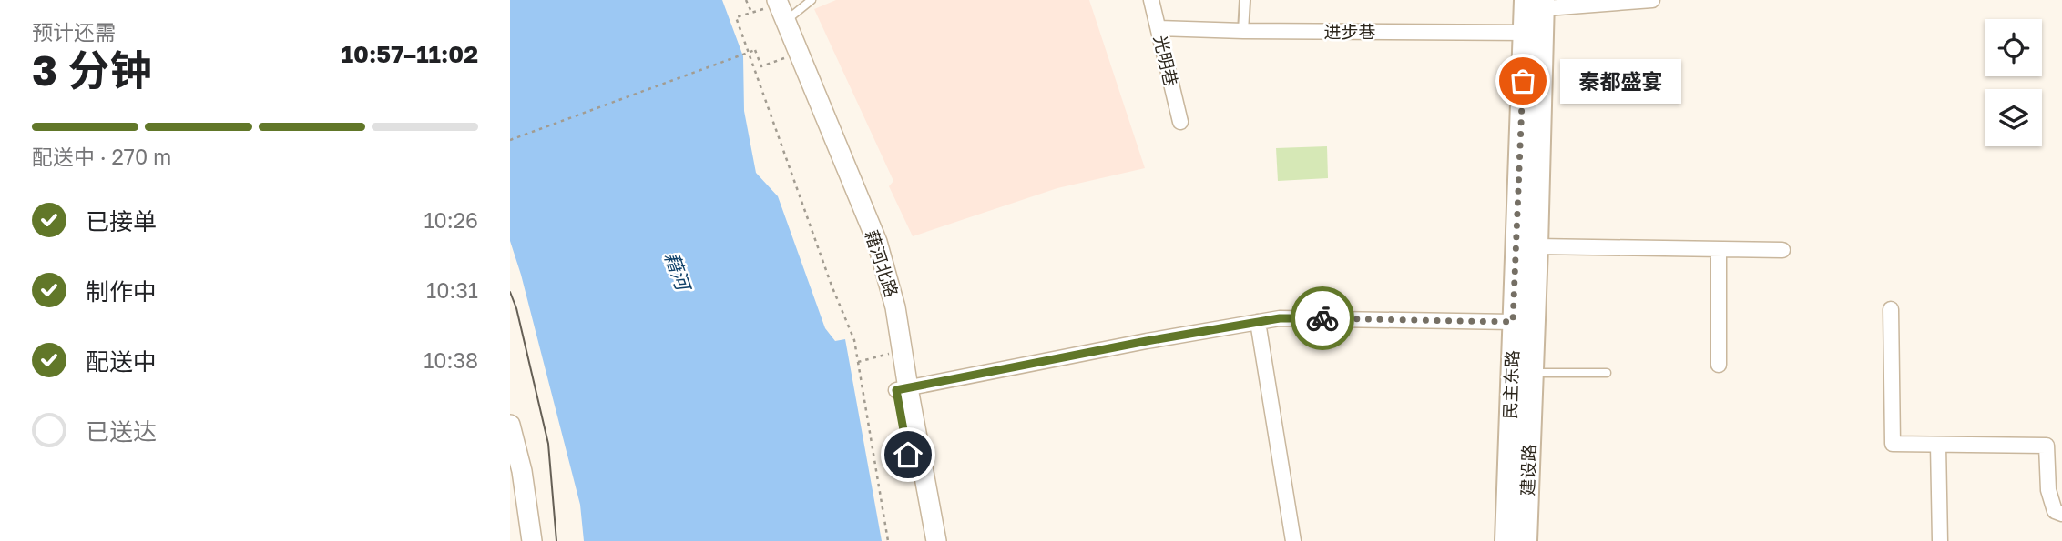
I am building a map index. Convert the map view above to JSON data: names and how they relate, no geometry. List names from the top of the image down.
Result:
{
  "streets": {
    "main road": ["藉河北路", "民主东路", "建设路"],
    "street": ["进步巷", "光明巷"]
  },
  "crossings": [
    ["进步巷", "光明巷"],
    ["进步巷", "民主东路"],
    ["民主东路", "建设路"]
  ],
  "water": ["藉河"],
  "places": ["秦都盛宴"],
  "page": {
    "heading": ["3 分钟", "预计还需", "10:57–11:02"],
    "bubble": "秦都盛宴",
    "bar": "配送中 · 270 m",
    "list": [
      ["已接单", "10:26"],
      ["制作中", "10:31"],
      ["配送中", "10:38"],
      "已送达"
    ]
  }
}
